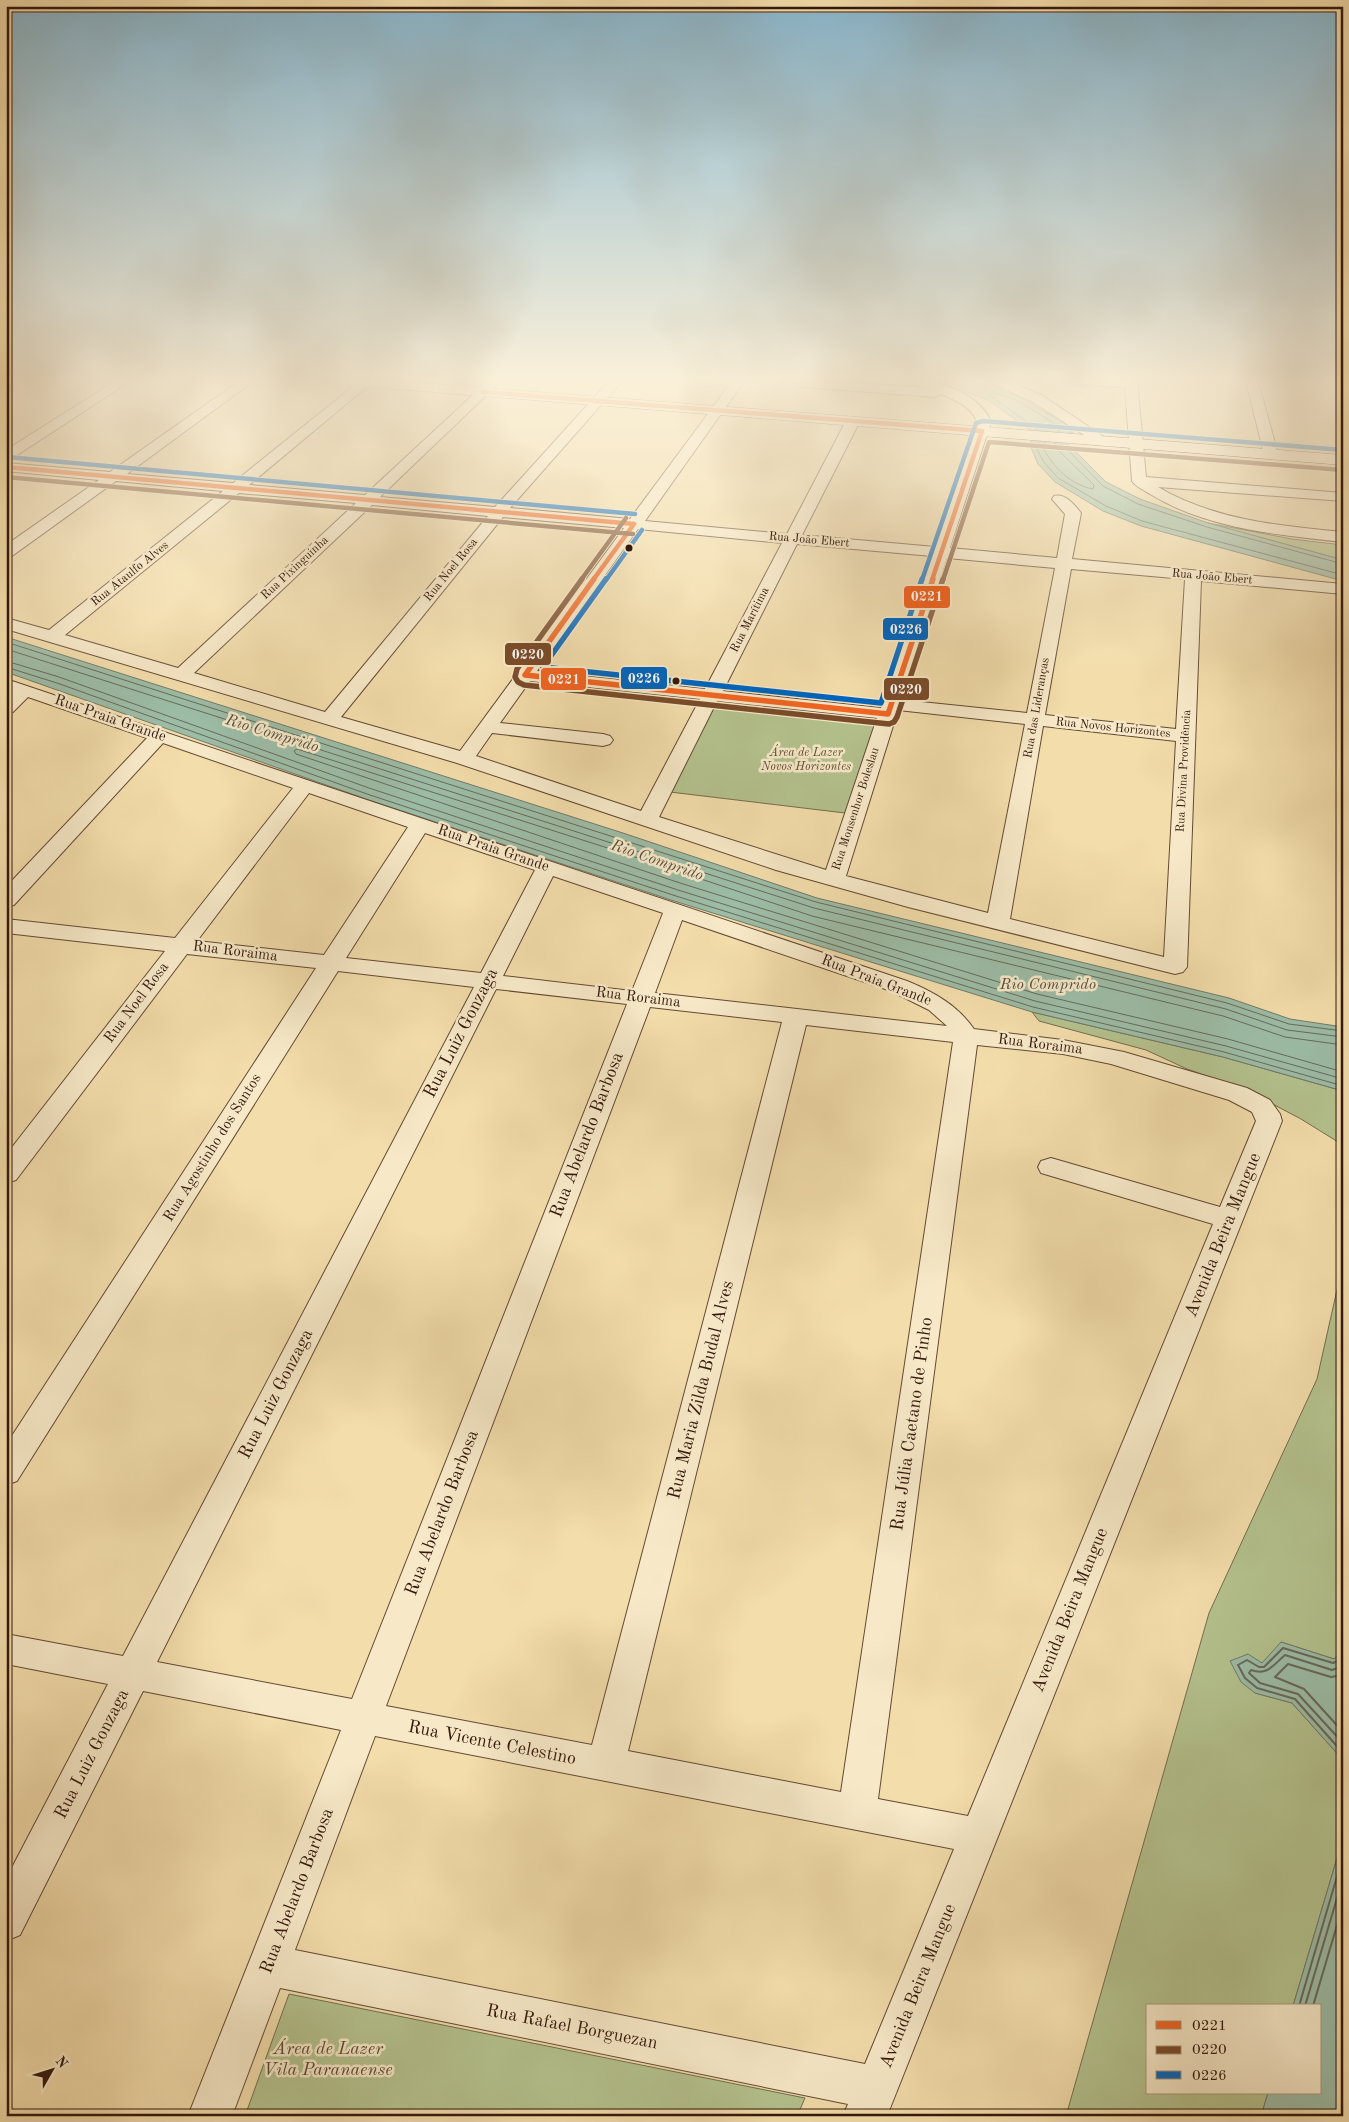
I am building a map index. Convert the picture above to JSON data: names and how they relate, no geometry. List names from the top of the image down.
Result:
{
  "streets": {
    "street": [
      "Rua João Ebert",
      "Rua Pixinguinha",
      "Rua Noel Rosa",
      "Rua Ataulfo Alves",
      "Rua Marítima",
      "Rua das Lideranças",
      "Rua Praia Grande",
      "Rua Novos Horizontes",
      "Rua Divina Providência",
      "Rua Monsenhor Boleslau",
      "Rua Roraima",
      "Rua Luiz Gonzaga",
      "Rua Abelardo Barbosa",
      "Rua Agostinho dos Santos",
      "Avenida Beira Mangue",
      "Rua Maria Zilda Budal Alves",
      "Rua Júlia Caetano de Pinho",
      "Rua Vicente Celestino",
      "Rua Rafael Borguezan"
    ]
  },
  "crossings": [
    ["Rua João Ebert", "Rua Pixinguinha"],
    ["Rua João Ebert", "Rua Noel Rosa"],
    ["Rua João Ebert", "Rua Ataulfo Alves"],
    ["Rua João Ebert", "Rua Marítima"],
    ["Rua João Ebert", "Rua das Lideranças"],
    ["Rua João Ebert", "Rua Divina Providência"],
    ["Rua João Ebert", "Rua Monsenhor Boleslau"],
    ["Rua Noel Rosa", "Rua Praia Grande"],
    ["Rua Noel Rosa", "Rua Roraima"],
    ["Rua Marítima", "Rua Novos Horizontes"],
    ["Rua das Lideranças", "Rua Novos Horizontes"],
    ["Rua das Lideranças", "Rua Divina Providência"],
    ["Rua Praia Grande", "Rua Roraima"],
    ["Rua Praia Grande", "Rua Luiz Gonzaga"],
    ["Rua Praia Grande", "Rua Abelardo Barbosa"],
    ["Rua Praia Grande", "Rua Agostinho dos Santos"],
    ["Rua Praia Grande", "Rua Júlia Caetano de Pinho"],
    ["Rua Novos Horizontes", "Rua Divina Providência"],
    ["Rua Novos Horizontes", "Rua Monsenhor Boleslau"],
    ["Rua Roraima", "Rua Luiz Gonzaga"],
    ["Rua Roraima", "Rua Abelardo Barbosa"],
    ["Rua Roraima", "Rua Agostinho dos Santos"],
    ["Rua Roraima", "Avenida Beira Mangue"],
    ["Rua Roraima", "Rua Maria Zilda Budal Alves"],
    ["Rua Roraima", "Rua Júlia Caetano de Pinho"],
    ["Rua Luiz Gonzaga", "Rua Vicente Celestino"],
    ["Rua Abelardo Barbosa", "Rua Vicente Celestino"],
    ["Rua Abelardo Barbosa", "Rua Rafael Borguezan"],
    ["Avenida Beira Mangue", "Rua Vicente Celestino"],
    ["Avenida Beira Mangue", "Rua Rafael Borguezan"],
    ["Rua Maria Zilda Budal Alves", "Rua Vicente Celestino"],
    ["Rua Júlia Caetano de Pinho", "Rua Vicente Celestino"]
  ],
  "water": ["Rio Comprido"],
  "parks": ["Área de Lazer Novos Horizontes", "Área de Lazer Vila Paranaense"],
  "lines": ["transit line 0221", "transit line 0220", "transit line 0226"],
  "legend": ["0221", "0220", "0226"],
  "north": "top right"
}
